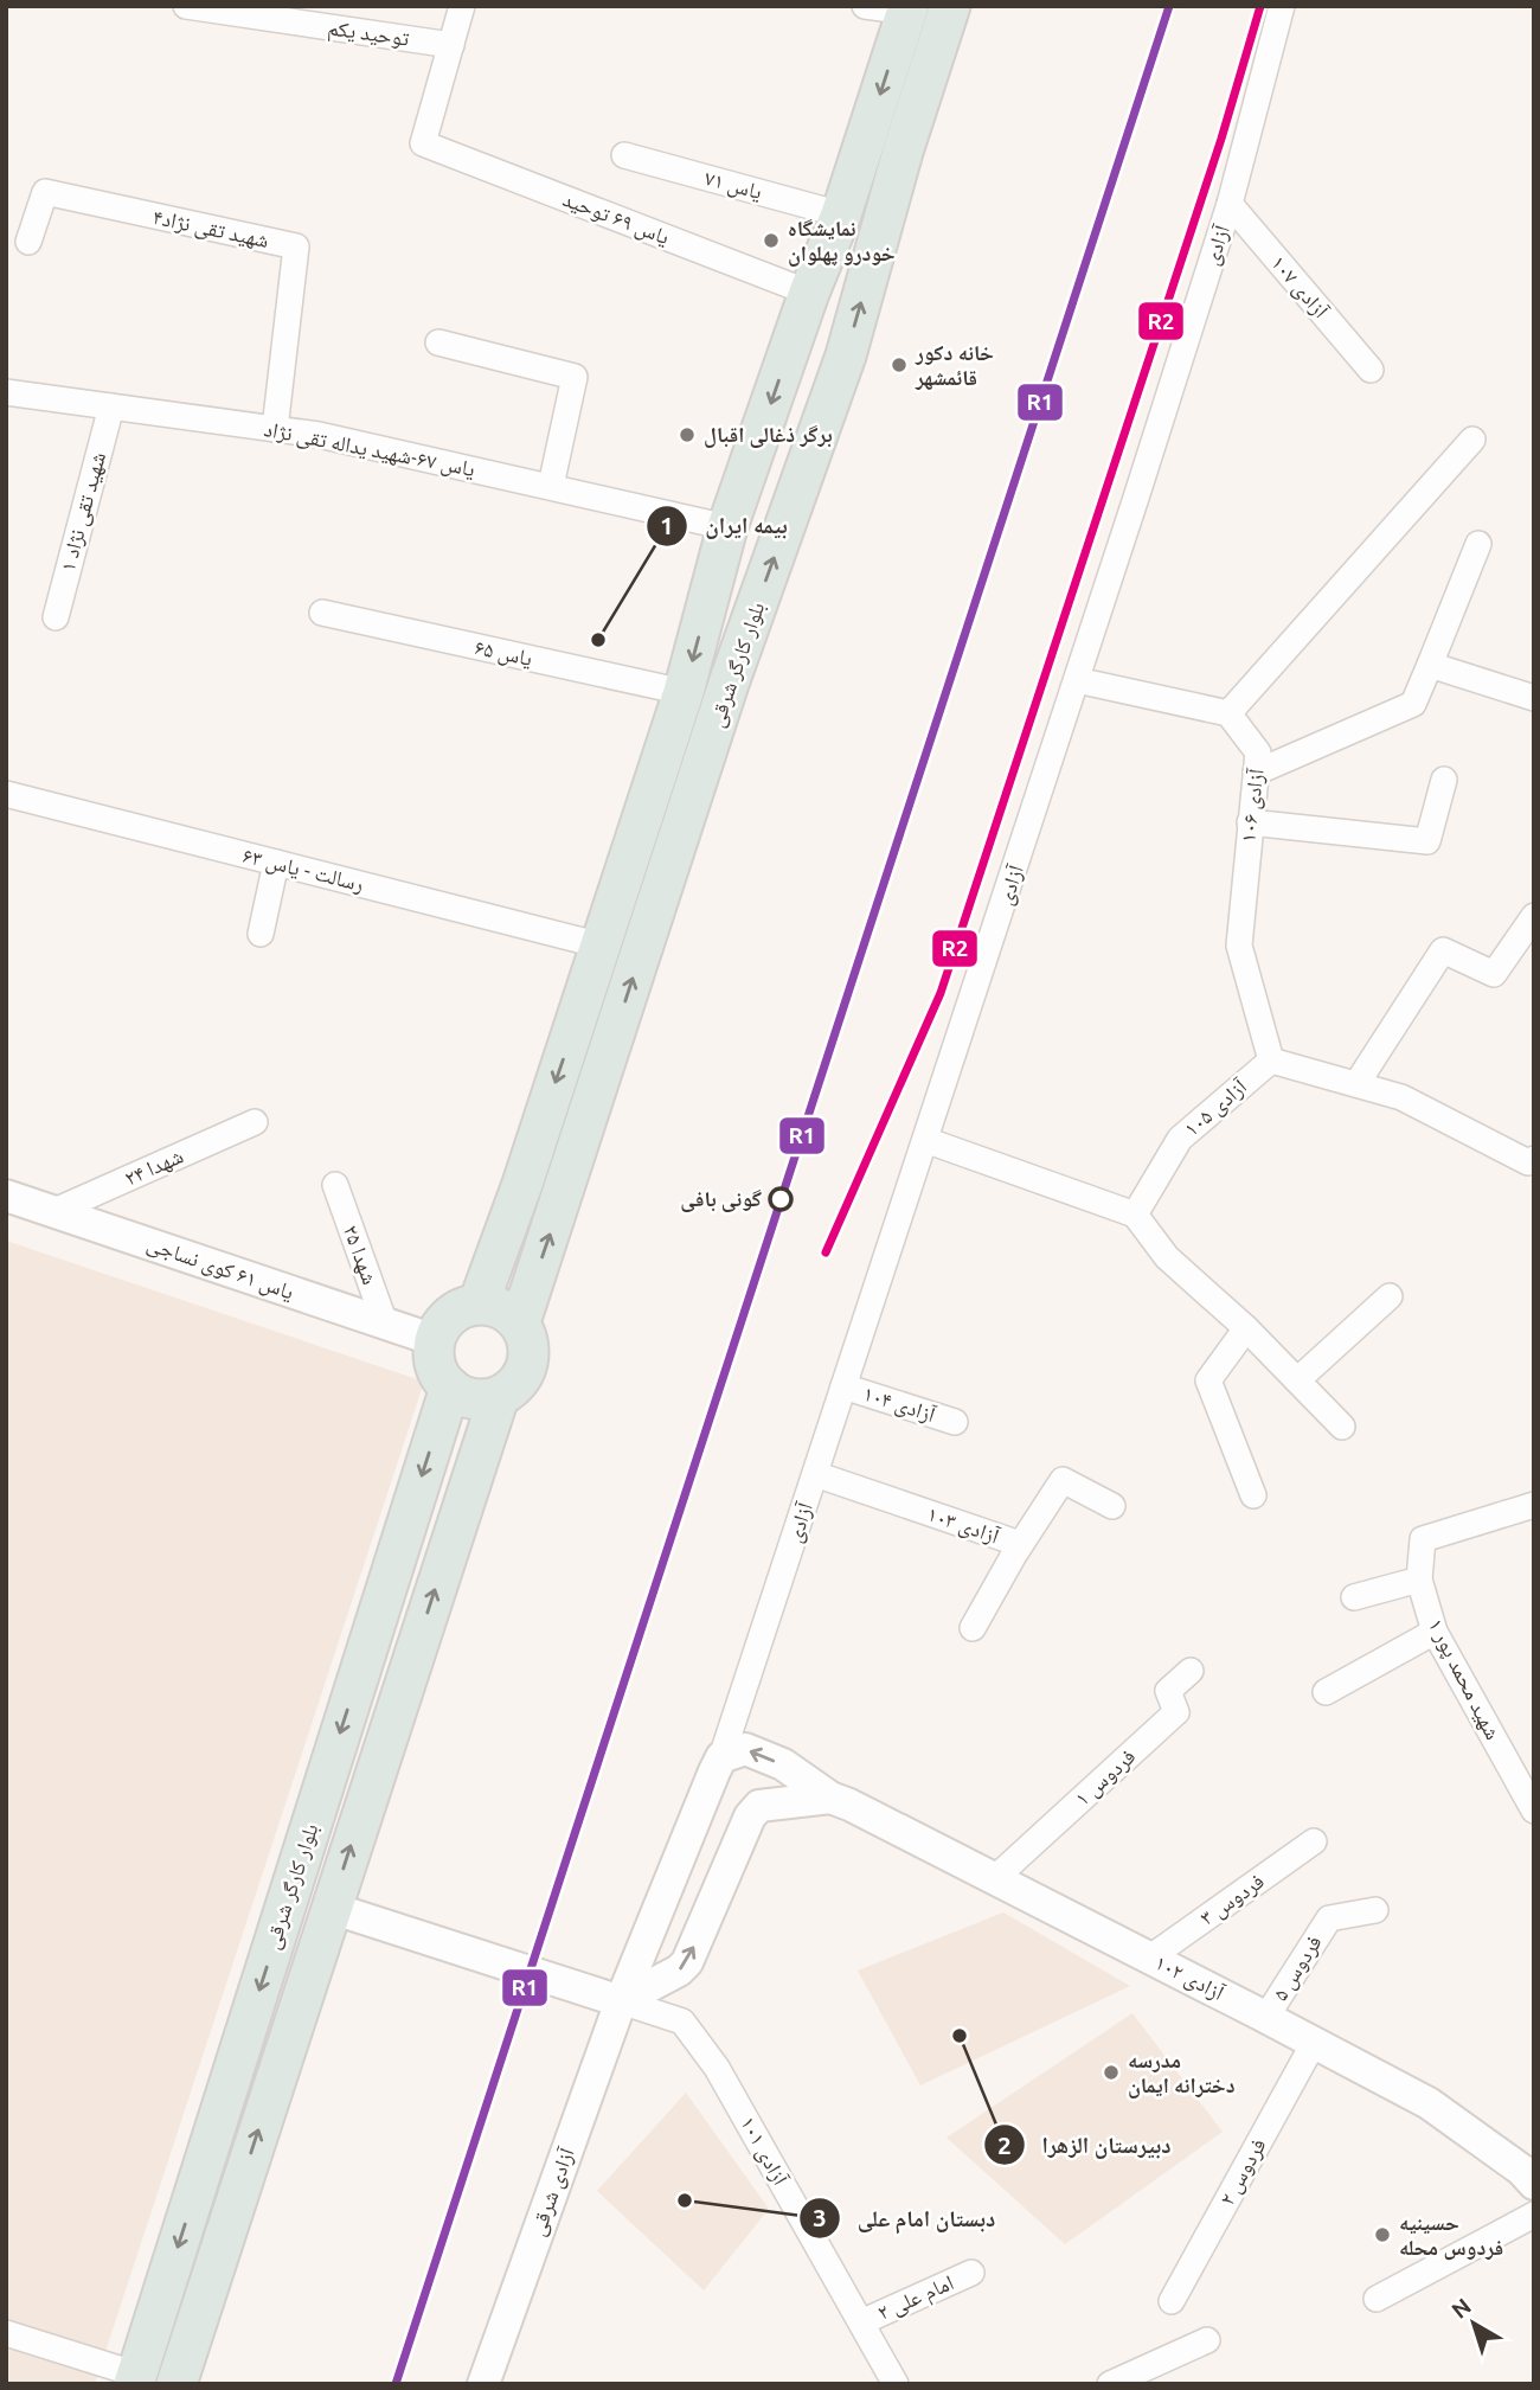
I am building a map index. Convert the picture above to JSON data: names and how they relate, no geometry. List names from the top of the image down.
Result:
{
  "streets": {
    "main road": ["بلوار کارگر شرقی"],
    "street": [
      "توحید یکم",
      "یاس ۷۱",
      "یاس ۶۹ توحید",
      "شهید تقی نژاد۴",
      "آزادی",
      "آزادی ۱۰۷",
      "یاس ۶۷-شهید یداله تقی نژاد",
      "شهید تقی نژاد ۱",
      "یاس ۶۵",
      "آزادی ۱۰۶",
      "رسالت - یاس ۶۳",
      "آزادی ۱۰۵",
      "شهدا ۲۴",
      "شهدا ۲۵",
      "یاس ۶۱ کوی نساجی",
      "آزادی ۱۰۴",
      "آزادی ۱۰۳",
      "شهید محمد پور ۱",
      "فردوس ۱",
      "فردوس ۳",
      "فردوس ۵",
      "آزادی ۱۰۲",
      "آزادی ۱۰۱",
      "فردوس ۲",
      "آزادی شرقی",
      "امام علی ۲"
    ]
  },
  "crossings": [
    ["توحید یکم", "یاس ۶۹ توحید"],
    ["یاس ۷۱", "بلوار کارگر شرقی"],
    ["یاس ۶۹ توحید", "بلوار کارگر شرقی"],
    ["شهید تقی نژاد۴", "یاس ۶۷-شهید یداله تقی نژاد"],
    ["آزادی", "آزادی ۱۰۷"],
    ["آزادی", "آزادی ۱۰۴"],
    ["آزادی", "آزادی ۱۰۳"],
    ["آزادی", "آزادی ۱۰۱"],
    ["آزادی", "آزادی شرقی"],
    ["یاس ۶۷-شهید یداله تقی نژاد", "شهید تقی نژاد ۱"],
    ["یاس ۶۷-شهید یداله تقی نژاد", "بلوار کارگر شرقی"],
    ["یاس ۶۵", "بلوار کارگر شرقی"],
    ["بلوار کارگر شرقی", "رسالت - یاس ۶۳"],
    ["بلوار کارگر شرقی", "یاس ۶۱ کوی نساجی"],
    ["آزادی ۱۰۶", "آزادی ۱۰۵"],
    ["شهدا ۲۴", "یاس ۶۱ کوی نساجی"],
    ["شهدا ۲۵", "یاس ۶۱ کوی نساجی"],
    ["فردوس ۱", "آزادی ۱۰۲"],
    ["فردوس ۳", "آزادی ۱۰۲"],
    ["فردوس ۵", "آزادی ۱۰۲"],
    ["آزادی ۱۰۲", "فردوس ۲"],
    ["آزادی ۱۰۱", "آزادی شرقی"],
    ["آزادی ۱۰۱", "امام علی ۲"]
  ],
  "places": [
    "نمایشگاه خودرو پهلوان",
    "خانه دکور قائمشهر",
    "برگر ذغالی اقبال",
    "بیمه ایران",
    "گونی بافی",
    "دبیرستان الزهرا",
    "مدرسه دخترانه ایمان",
    "دبستان امام علی",
    "حسینیه فردوس محله"
  ],
  "lines": ["transit line R1", "transit line R2"],
  "north": "top left"
}
